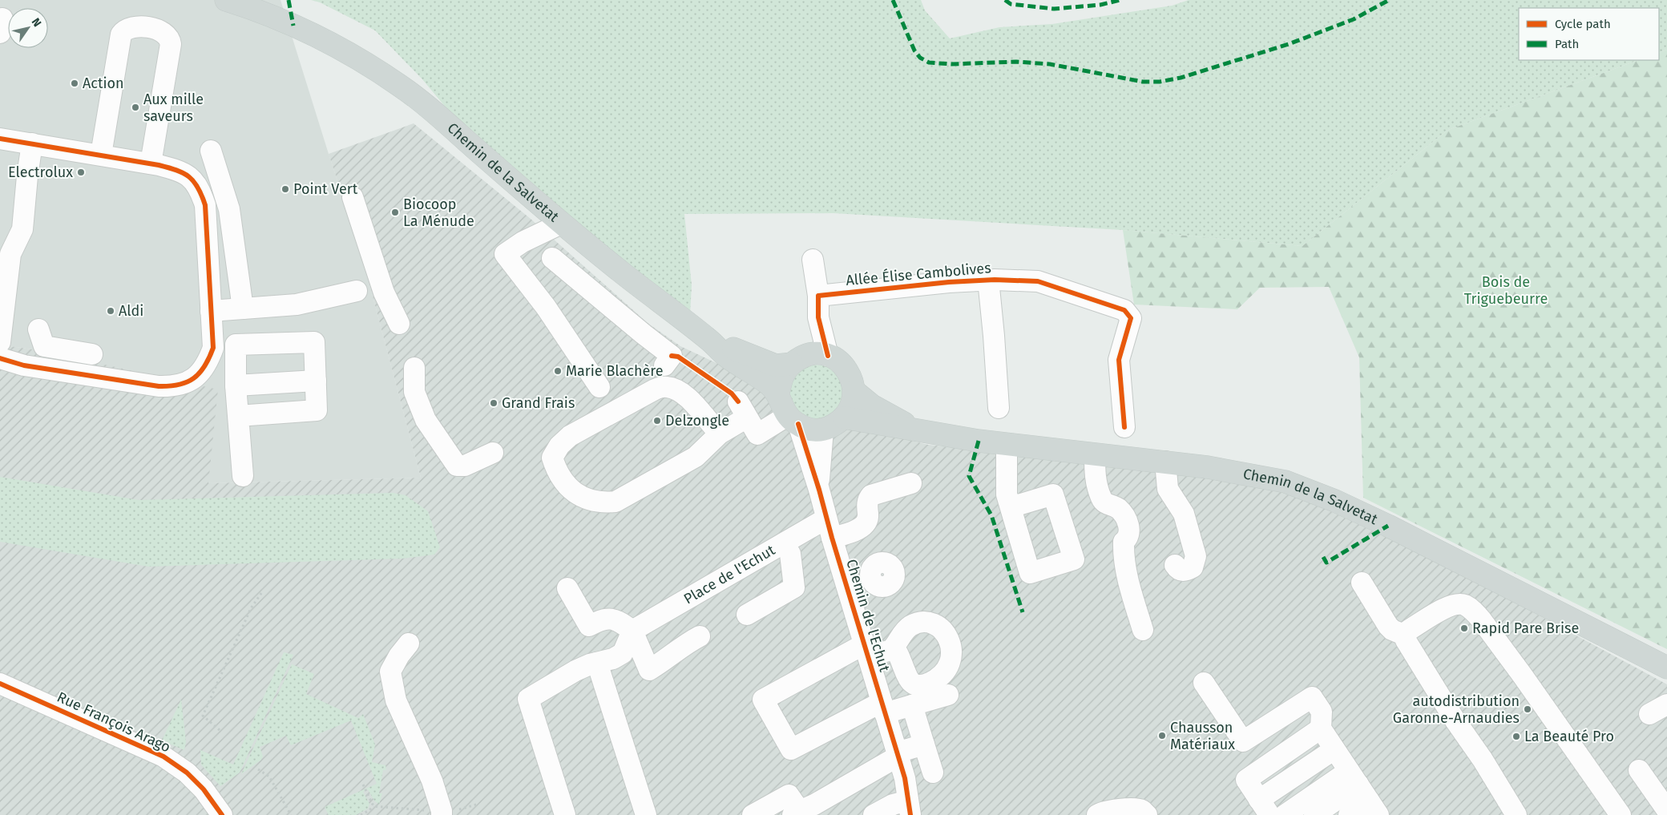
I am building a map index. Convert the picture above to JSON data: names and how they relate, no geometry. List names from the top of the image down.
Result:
{
  "streets": {
    "main road": ["Chemin de la Salvetat"],
    "street": [
      "Allée Élise Cambolives",
      "Place de l'Echut",
      "Chemin de l'Echut",
      "Rue François Arago"
    ]
  },
  "crossings": [
    ["Chemin de la Salvetat", "Chemin de l'Echut"],
    ["Place de l'Echut", "Chemin de l'Echut"]
  ],
  "parks": ["Bois de Triguebeurre"],
  "places": [
    "Action",
    "Aux mille saveurs",
    "Electrolux",
    "Point Vert",
    "Biocoop La Ménude",
    "Aldi",
    "Marie Blachère",
    "Grand Frais",
    "Delzongle",
    "Rapid Pare Brise",
    "autodistribution Garonne-Arnaudies",
    "Chausson Matériaux",
    "La Beauté Pro"
  ],
  "legend": ["Cycle path", "Path"],
  "north": "top right"
}
